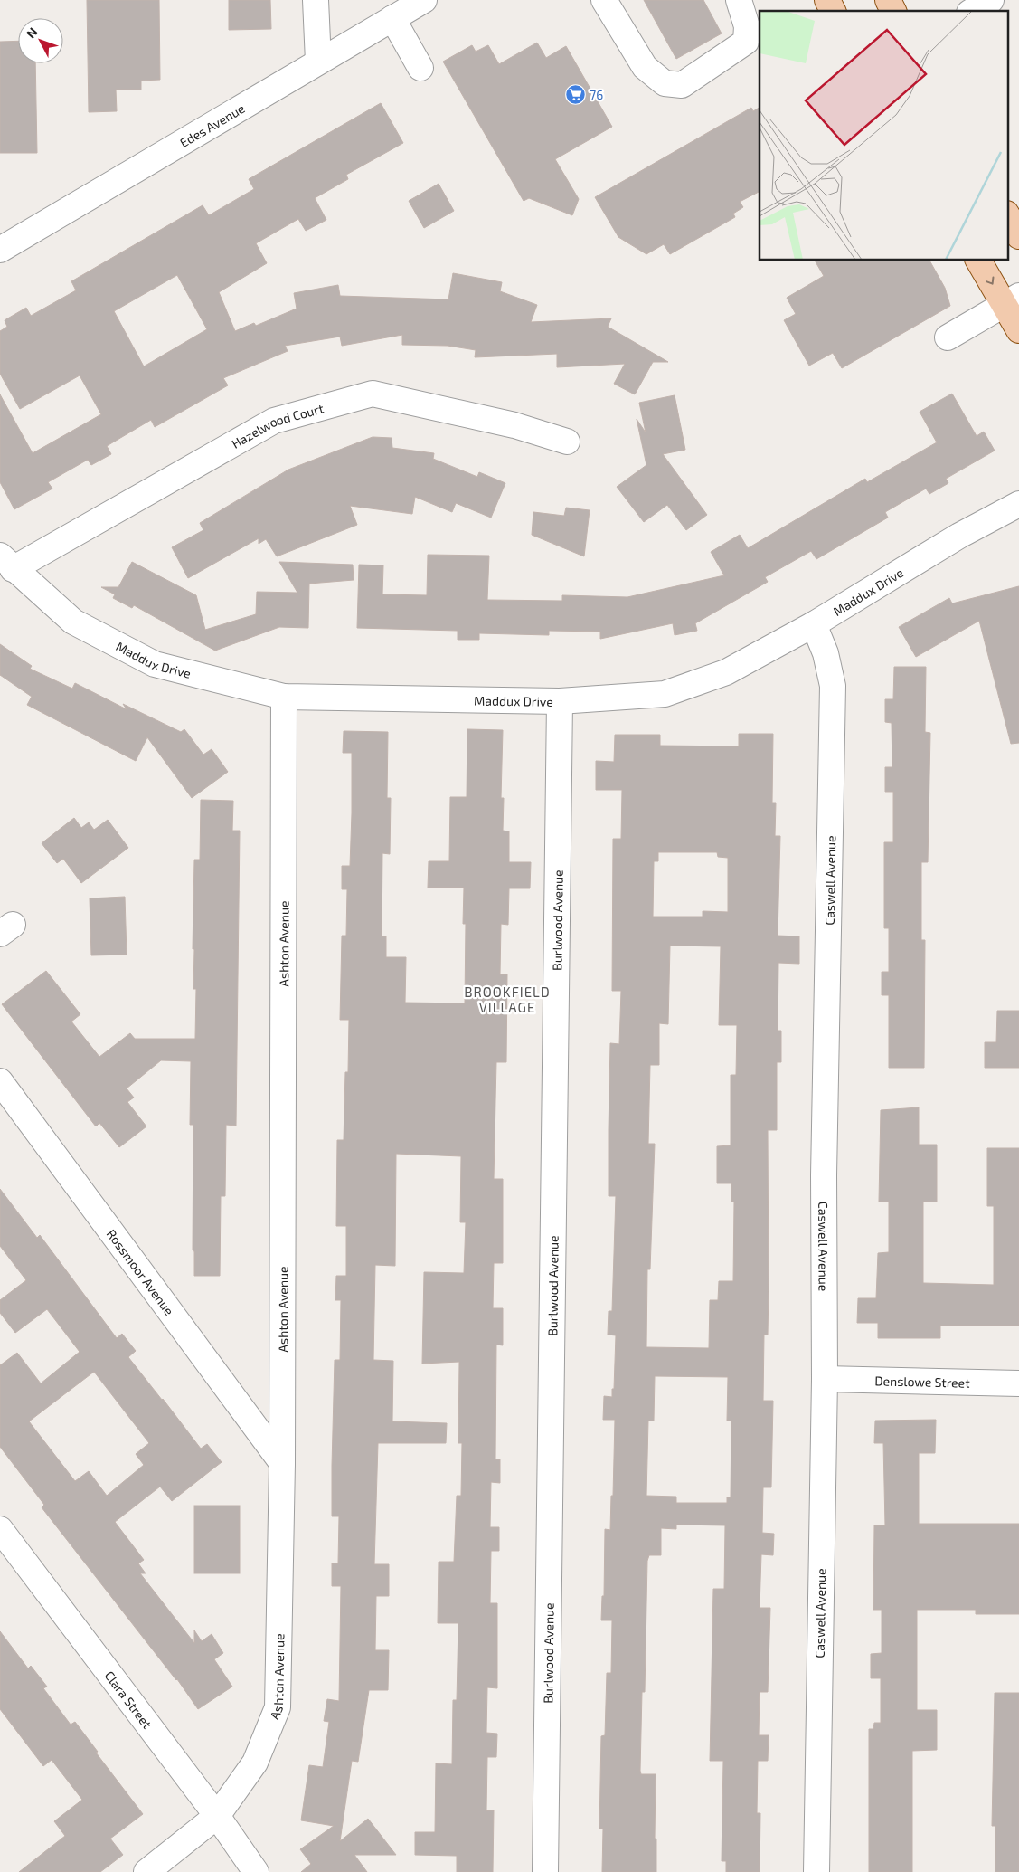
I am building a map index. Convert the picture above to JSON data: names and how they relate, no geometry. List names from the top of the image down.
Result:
{
  "streets": {
    "street": [
      "Edes Avenue",
      "Hazelwood Court",
      "Maddux Drive",
      "Caswell Avenue",
      "Burlwood Avenue",
      "Ashton Avenue",
      "Rossmoor Avenue",
      "Denslowe Street",
      "Clara Street"
    ]
  },
  "crossings": [
    ["Hazelwood Court", "Maddux Drive"],
    ["Maddux Drive", "Caswell Avenue"],
    ["Maddux Drive", "Burlwood Avenue"],
    ["Maddux Drive", "Ashton Avenue"],
    ["Caswell Avenue", "Denslowe Street"],
    ["Ashton Avenue", "Rossmoor Avenue"],
    ["Ashton Avenue", "Clara Street"]
  ],
  "districts": ["BROOKFIELD VILLAGE"],
  "places": {
    "supermarket": ["76"]
  },
  "north": "top left"
}
